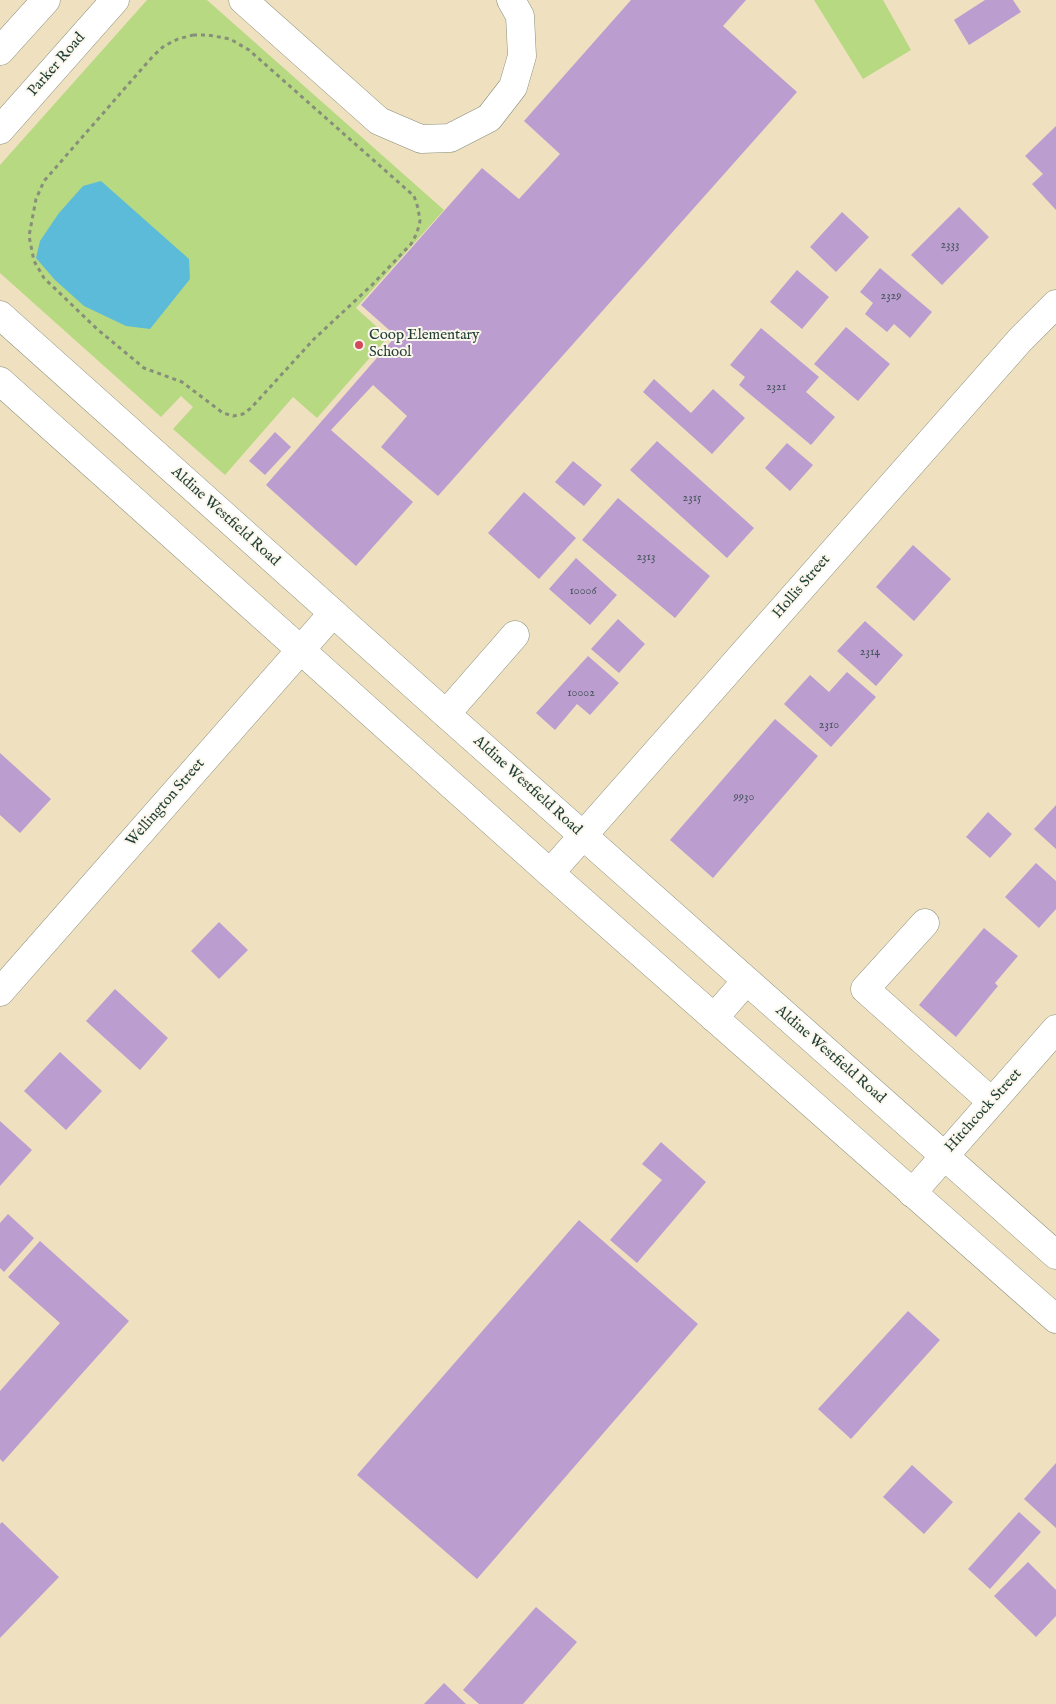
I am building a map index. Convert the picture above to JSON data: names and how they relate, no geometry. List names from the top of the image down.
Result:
{
  "streets": {
    "main road": [
      "Parker Road",
      "Aldine Westfield Road",
      "Hollis Street",
      "Wellington Street",
      "Hitchcock Street"
    ]
  },
  "crossings": [
    ["Aldine Westfield Road", "Hollis Street"],
    ["Aldine Westfield Road", "Wellington Street"],
    ["Aldine Westfield Road", "Hitchcock Street"]
  ],
  "places": ["Coop Elementary School"],
  "house_numbers": [
    "2333",
    "2329",
    "2321",
    "2315",
    "2313",
    "10006",
    "2314",
    "10002",
    "2310",
    "9930"
  ]
}
